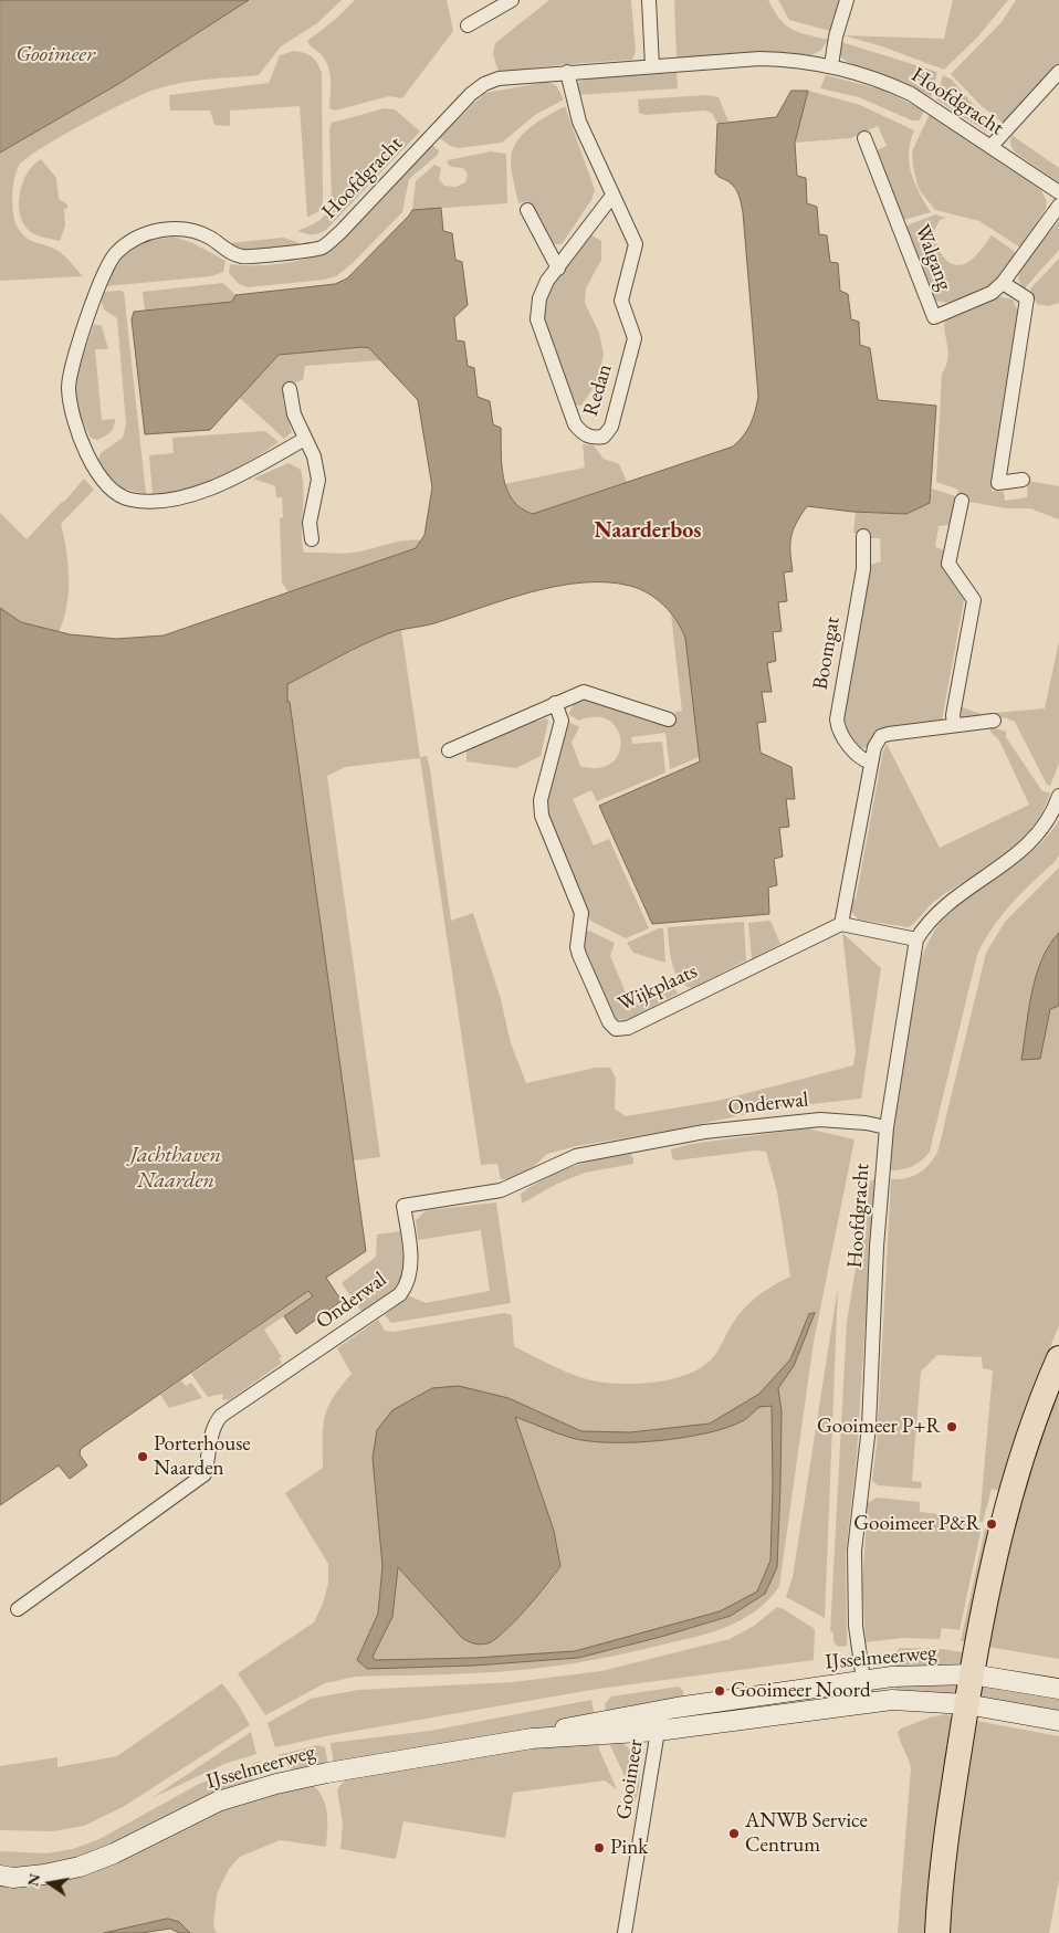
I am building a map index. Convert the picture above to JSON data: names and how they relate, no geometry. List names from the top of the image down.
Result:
{
  "streets": {
    "main road": ["IJsselmeerweg"],
    "street": [
      "Hoofdgracht",
      "Walgang",
      "Redan",
      "Boomgat",
      "Wijkplaats",
      "Onderwal",
      "Gooimeer"
    ]
  },
  "crossings": [
    ["Hoofdgracht", "Redan"],
    ["Hoofdgracht", "Onderwal"],
    ["Hoofdgracht", "IJsselmeerweg"],
    ["IJsselmeerweg", "Gooimeer"]
  ],
  "districts": ["Naarderbos"],
  "water": ["Gooimeer", "Jachthaven Naarden"],
  "places": [
    "Gooimeer P+R",
    "Porterhouse Naarden",
    "Gooimeer P&R",
    "Gooimeer Noord",
    "ANWB Service Centrum",
    "Pink"
  ],
  "north": "left"
}
